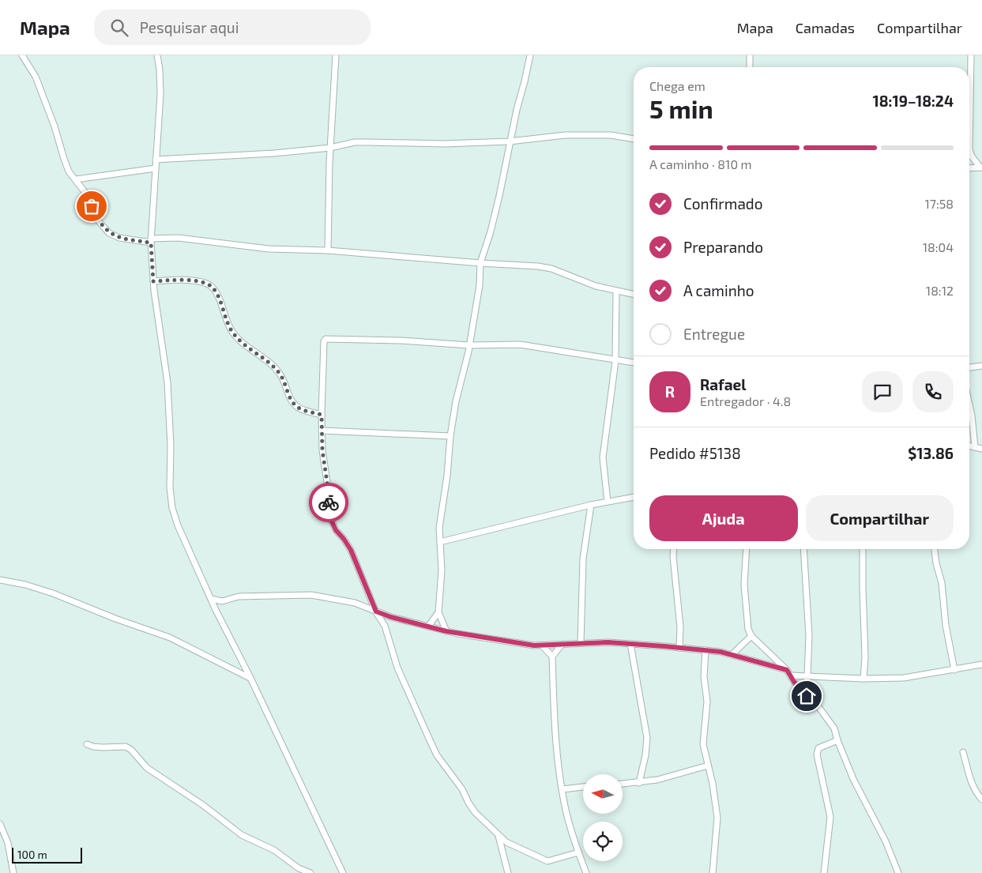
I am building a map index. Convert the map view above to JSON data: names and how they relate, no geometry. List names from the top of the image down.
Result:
{
  "scale_bar": "100 m",
  "north": "left",
  "page": {
    "header": "Mapa",
    "search": "Pesquisar aqui",
    "nav": ["Mapa", "Camadas", "Compartilhar"],
    "heading": ["5 min", "Chega em", "18:19–18:24"],
    "panel": [
      "Rafael",
      "Entregador · 4.8",
      "Pedido #5138",
      "$13.86"
    ],
    "bar": "A caminho · 810 m",
    "list": [
      ["Confirmado", "17:58"],
      ["Preparando", "18:04"],
      ["A caminho", "18:12"],
      "Entregue"
    ],
    "round": "R",
    "buttons": ["Ajuda", "Compartilhar"],
    "scale": "100 m"
  }
}
